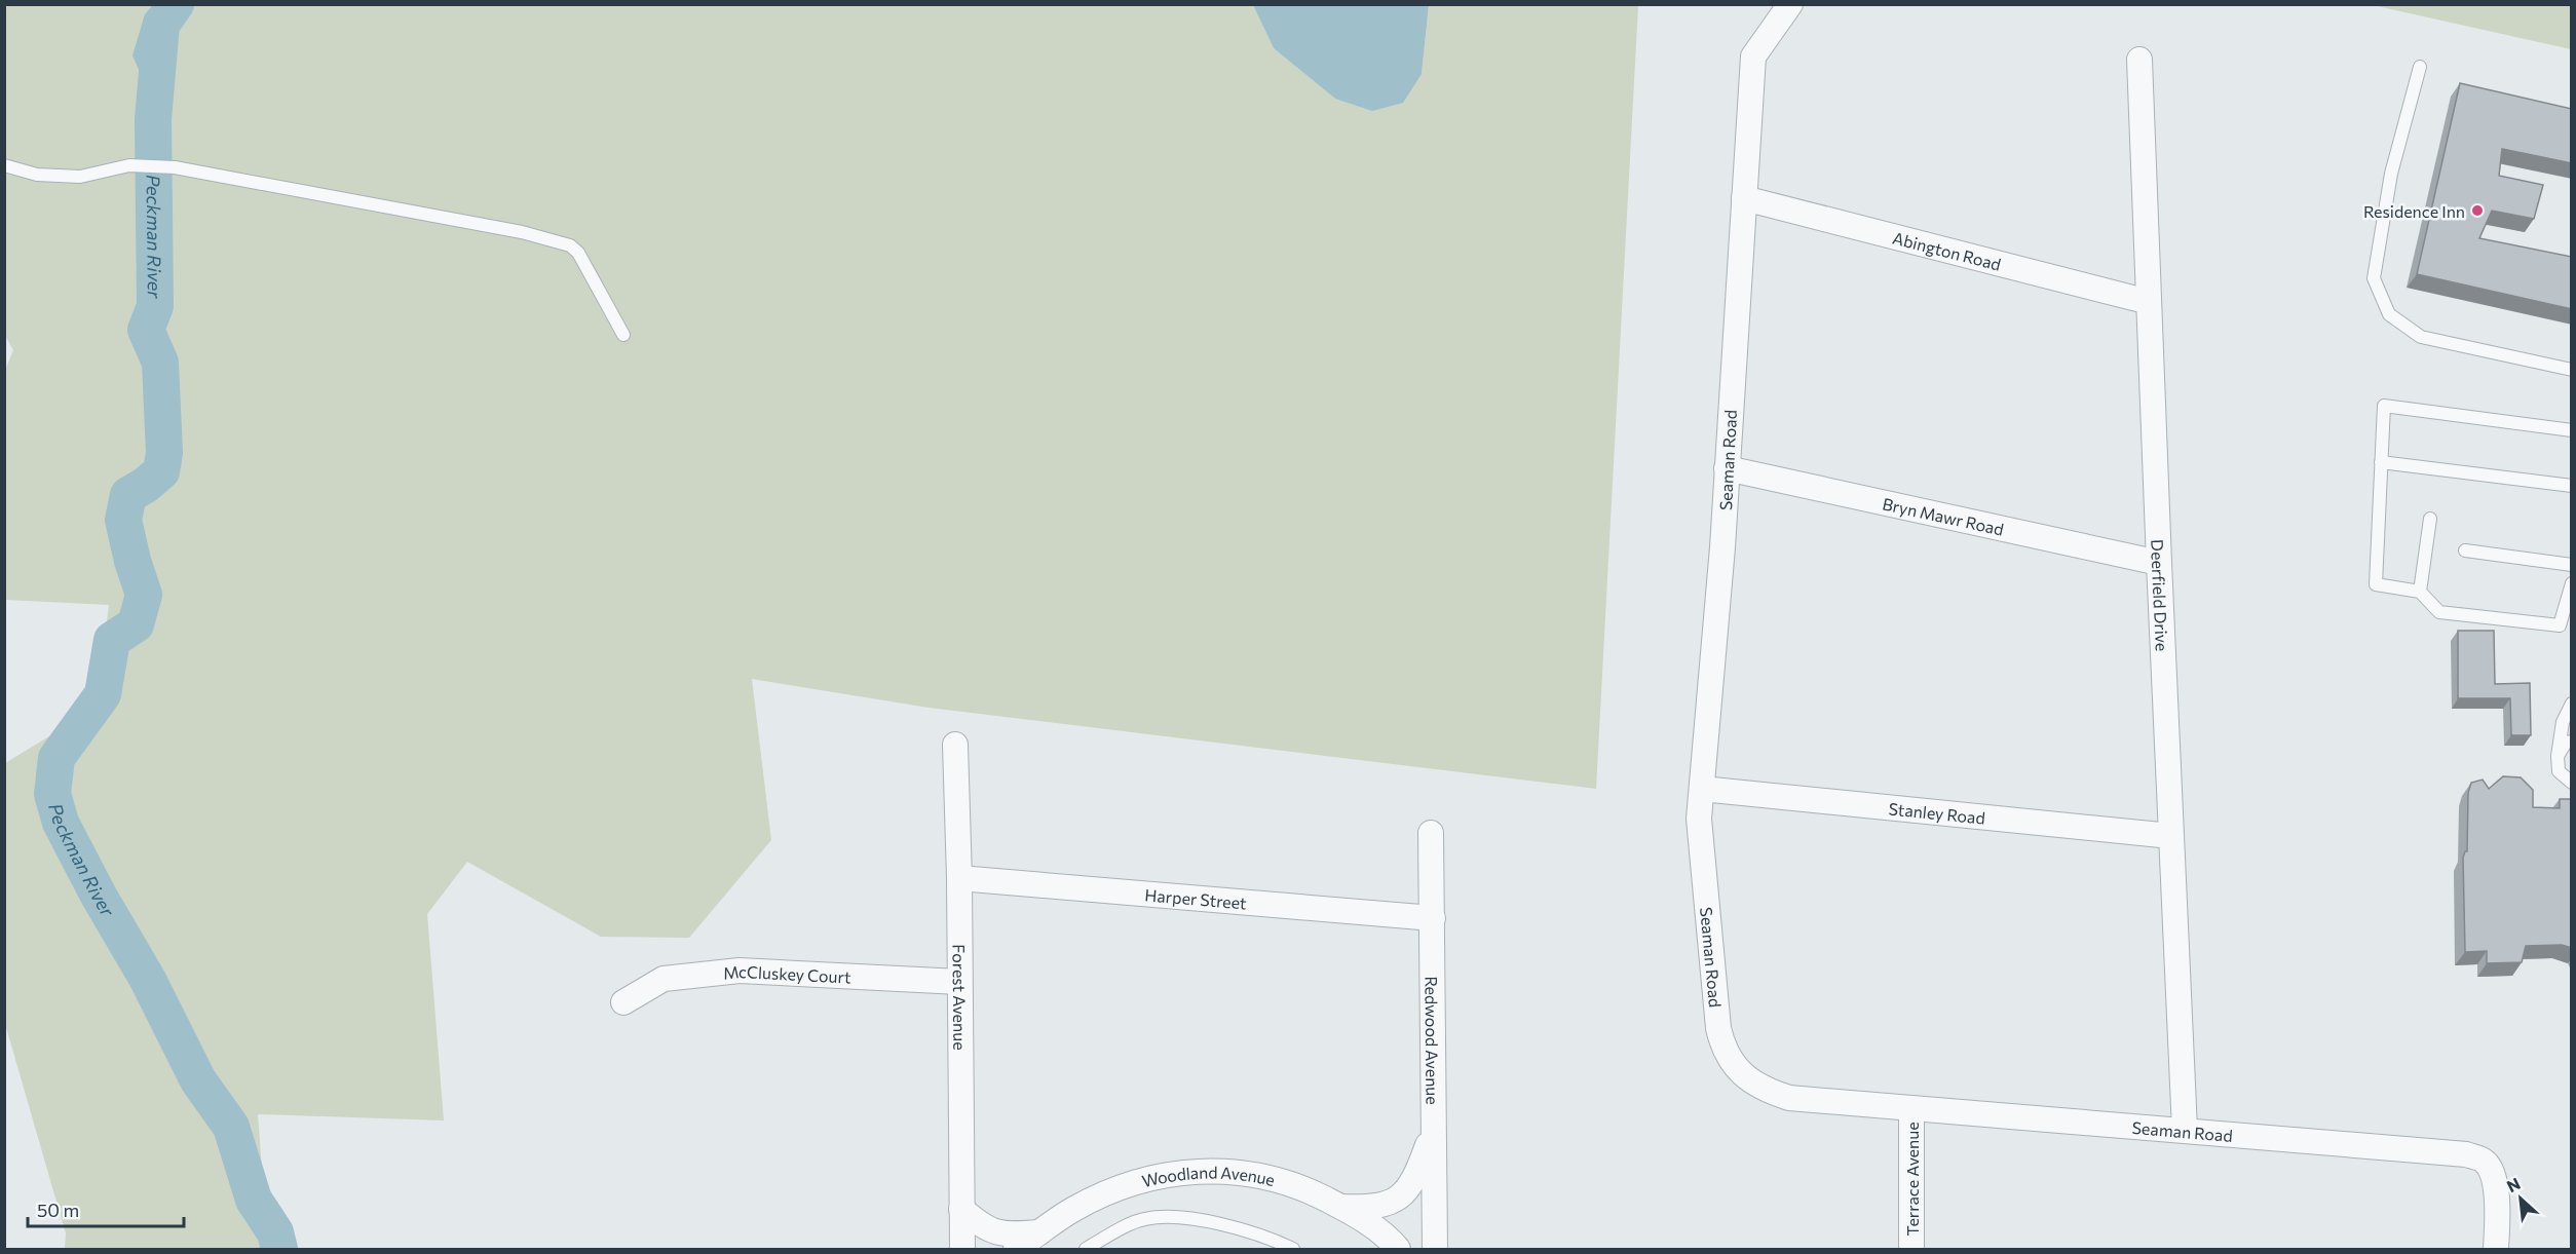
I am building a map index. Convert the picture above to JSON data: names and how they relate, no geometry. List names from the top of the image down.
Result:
{
  "streets": {
    "street": [
      "Abington Road",
      "Seaman Road",
      "Bryn Mawr Road",
      "Deerfield Drive",
      "Stanley Road",
      "Harper Street",
      "McCluskey Court",
      "Forest Avenue",
      "Redwood Avenue",
      "Terrace Avenue",
      "Woodland Avenue"
    ]
  },
  "crossings": [
    ["Abington Road", "Seaman Road"],
    ["Abington Road", "Deerfield Drive"],
    ["Seaman Road", "Bryn Mawr Road"],
    ["Seaman Road", "Deerfield Drive"],
    ["Seaman Road", "Stanley Road"],
    ["Seaman Road", "Terrace Avenue"],
    ["Bryn Mawr Road", "Deerfield Drive"],
    ["Deerfield Drive", "Stanley Road"],
    ["Harper Street", "Forest Avenue"],
    ["Harper Street", "Redwood Avenue"],
    ["McCluskey Court", "Forest Avenue"]
  ],
  "water": ["Peckman River"],
  "places": ["Residence Inn"],
  "scale_bar": "50 m",
  "north": "top left"
}
